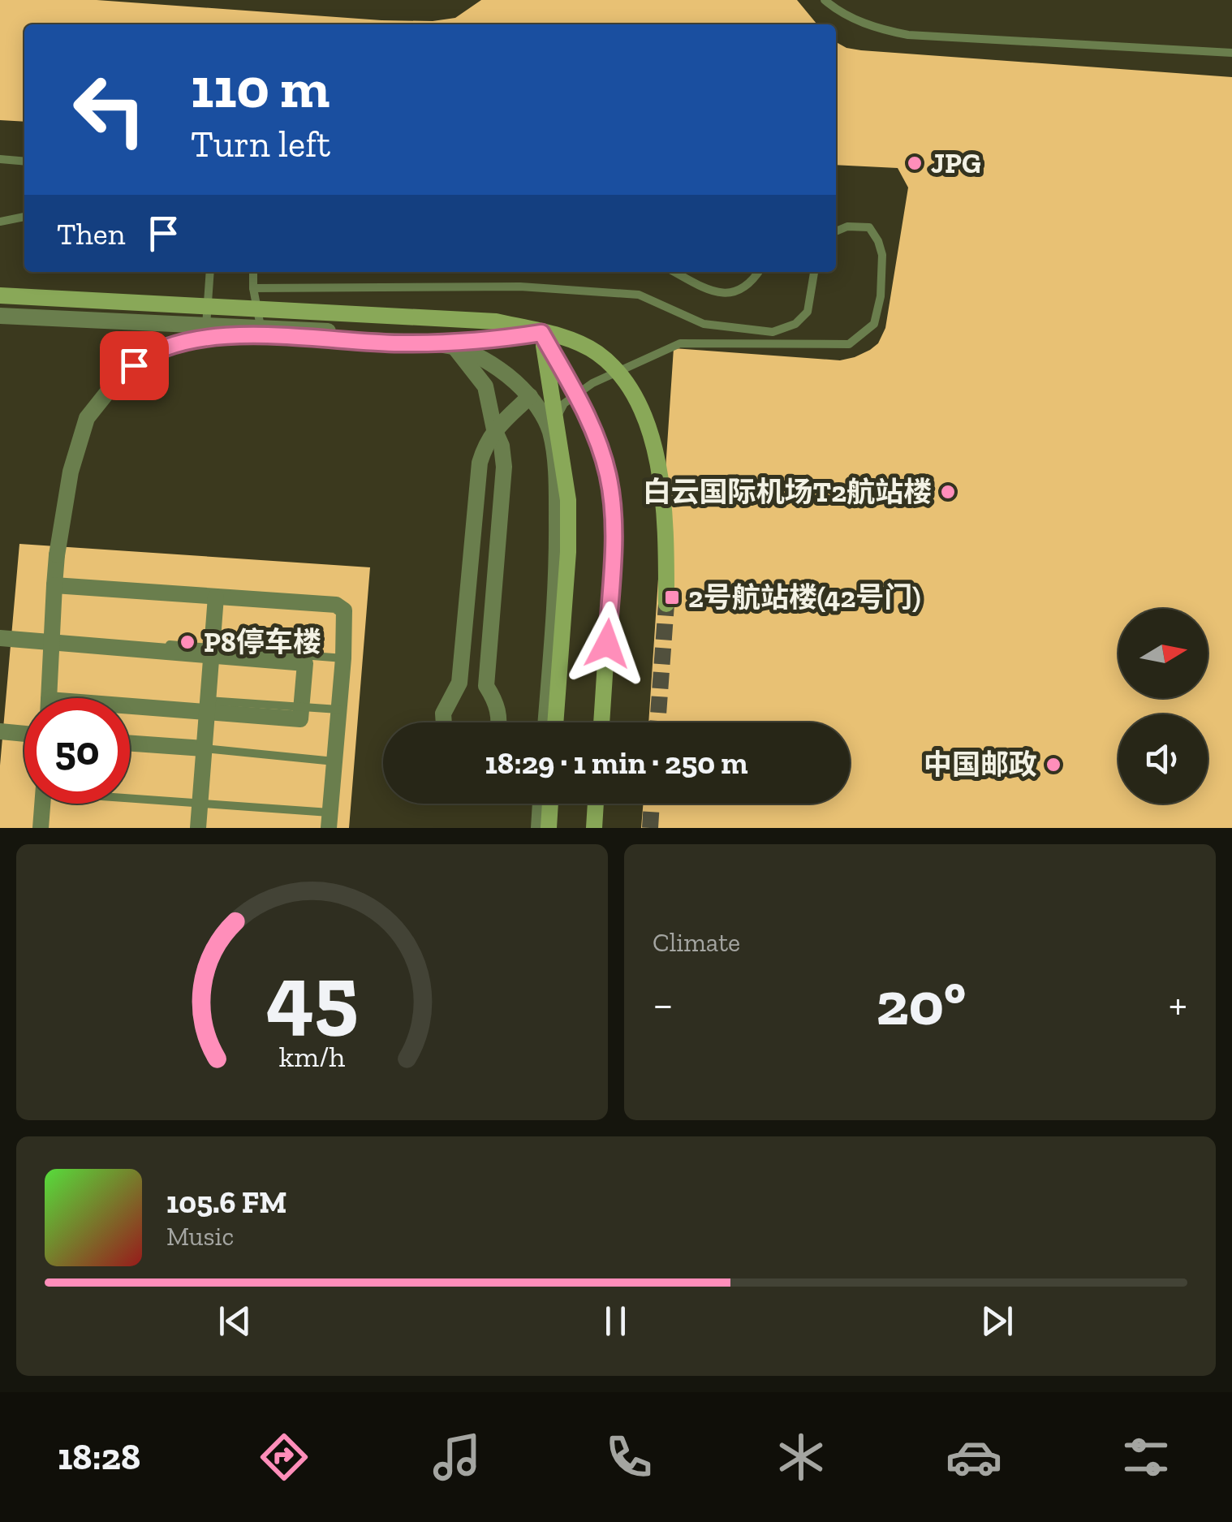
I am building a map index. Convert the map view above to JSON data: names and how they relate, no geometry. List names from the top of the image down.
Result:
{
  "places": {
    "other": [
      "JPG",
      "白云国际机场T2航站楼",
      "P8停车楼",
      "中国邮政"
    ],
    "transit": ["2号航站楼(42号门)"]
  },
  "north": "right",
  "page": {
    "turn": ["110 m", "Turn left"],
    "then": "Then",
    "limit": "50",
    "trip": "18:29 · 1 min · 250 m",
    "tile": "Climate",
    "heat": ["−", "20°", "+"],
    "song": ["105.6 FM", "Music"],
    "tabs": "18:28",
    "gauge": ["45", "km/h"]
  }
}
